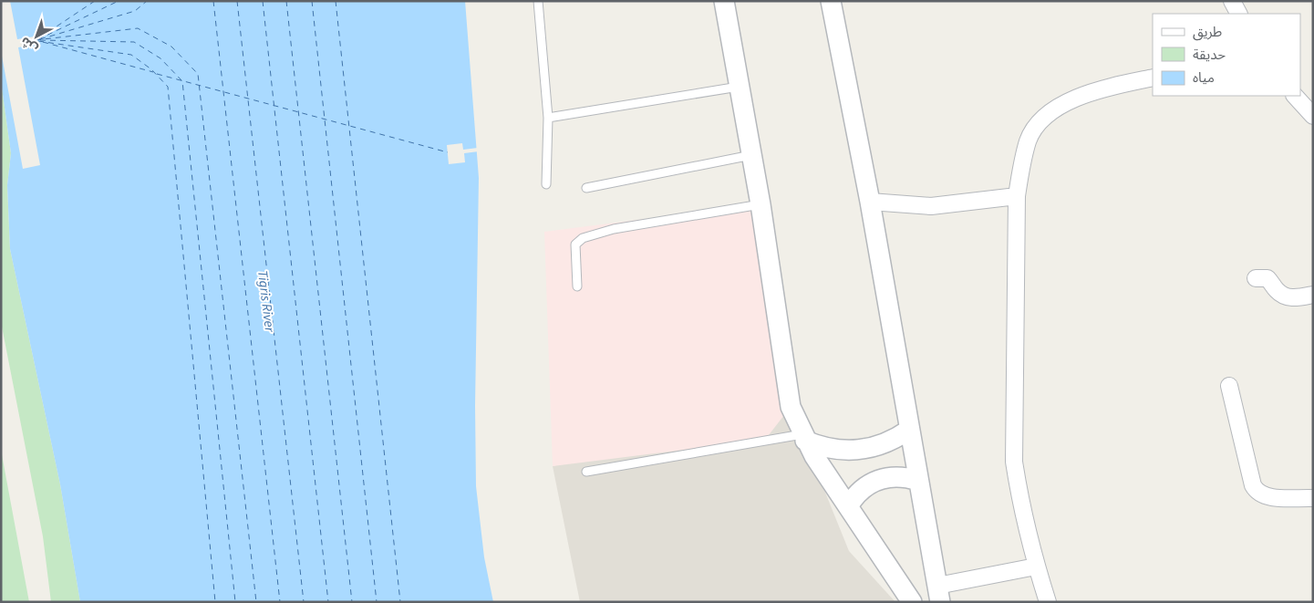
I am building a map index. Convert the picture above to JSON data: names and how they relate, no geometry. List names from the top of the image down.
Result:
{
  "water": ["Tigris River"],
  "legend": ["طريق", "حديقة", "مياه"],
  "north": "bottom left"
}
